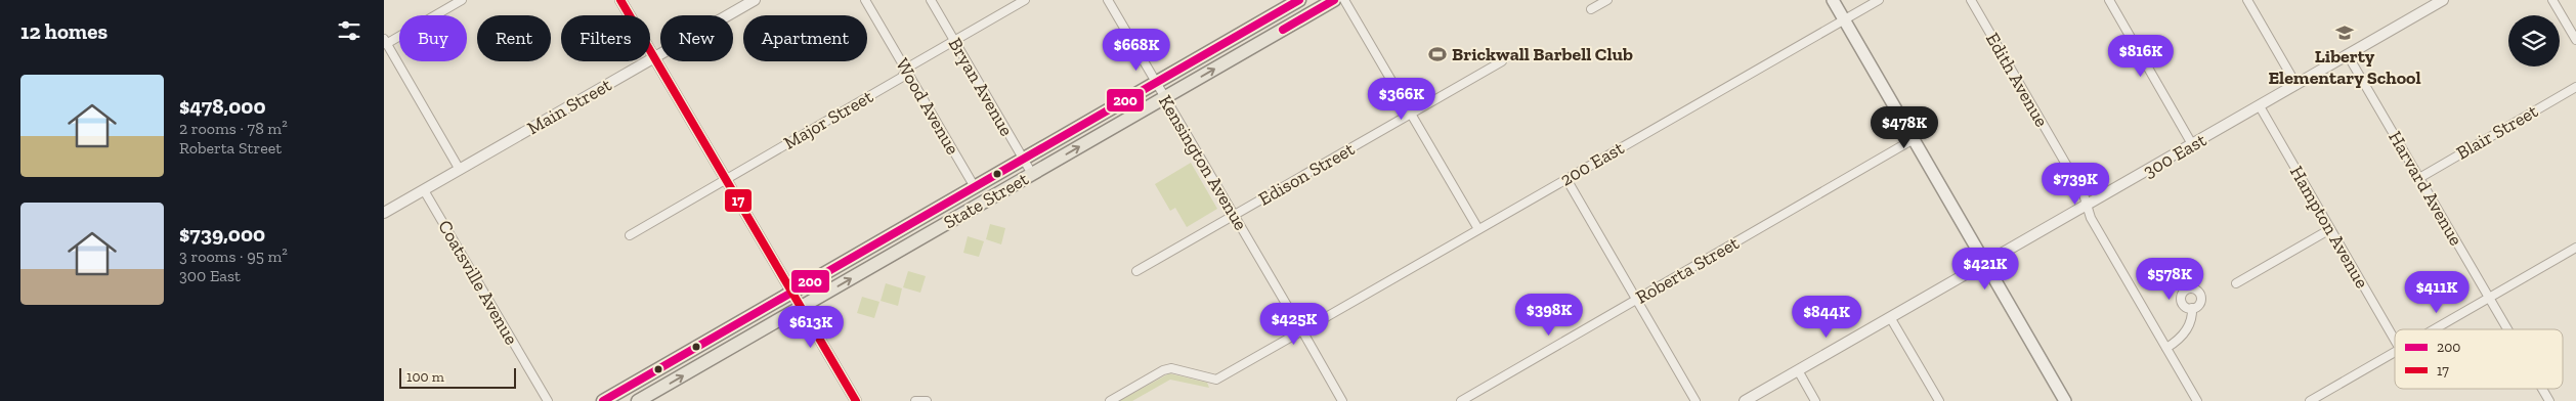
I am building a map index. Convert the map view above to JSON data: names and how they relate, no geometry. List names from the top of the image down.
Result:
{
  "streets": {
    "main road": ["State Street"],
    "street": [
      "Edith Avenue",
      "Bryan Avenue",
      "Main Street",
      "Wood Avenue",
      "Major Street",
      "Blair Street",
      "300 East",
      "Kensington Avenue",
      "200 East",
      "Edison Street",
      "Harvard Avenue",
      "Hampton Avenue",
      "Roberta Street",
      "Coatsville Avenue"
    ]
  },
  "crossings": [
    ["Edith Avenue", "300 East"],
    ["Bryan Avenue", "Major Street"],
    ["Bryan Avenue", "State Street"],
    ["Main Street", "Coatsville Avenue"],
    ["Wood Avenue", "Major Street"],
    ["Wood Avenue", "State Street"],
    ["Blair Street", "Harvard Avenue"],
    ["300 East", "Harvard Avenue"],
    ["300 East", "Hampton Avenue"],
    ["Kensington Avenue", "200 East"],
    ["Kensington Avenue", "Edison Street"],
    ["Kensington Avenue", "State Street"]
  ],
  "places": {
    "school or university": ["Liberty Elementary School"],
    "sports": ["Brickwall Barbell Club"]
  },
  "lines": ["transit line 200", "transit line 17"],
  "legend": ["200", "17"],
  "scale_bar": "100 m",
  "page": {
    "heading": "12 homes",
    "chip": [
      "Buy",
      "Rent",
      "Filters",
      "New",
      "Apartment"
    ],
    "price": [
      "$668K",
      "$816K",
      "$366K",
      "$478K",
      "$739K",
      "$421K",
      "$578K",
      "$411K",
      "$398K",
      "$844K",
      "$425K",
      "$613K"
    ],
    "list": [
      {
        "name": "$478,000",
        "note": "2 rooms · 78 m² · Roberta Street"
      },
      {
        "name": "$739,000",
        "note": "3 rooms · 95 m² · 300 East"
      }
    ],
    "scale": "100 m"
  }
}
